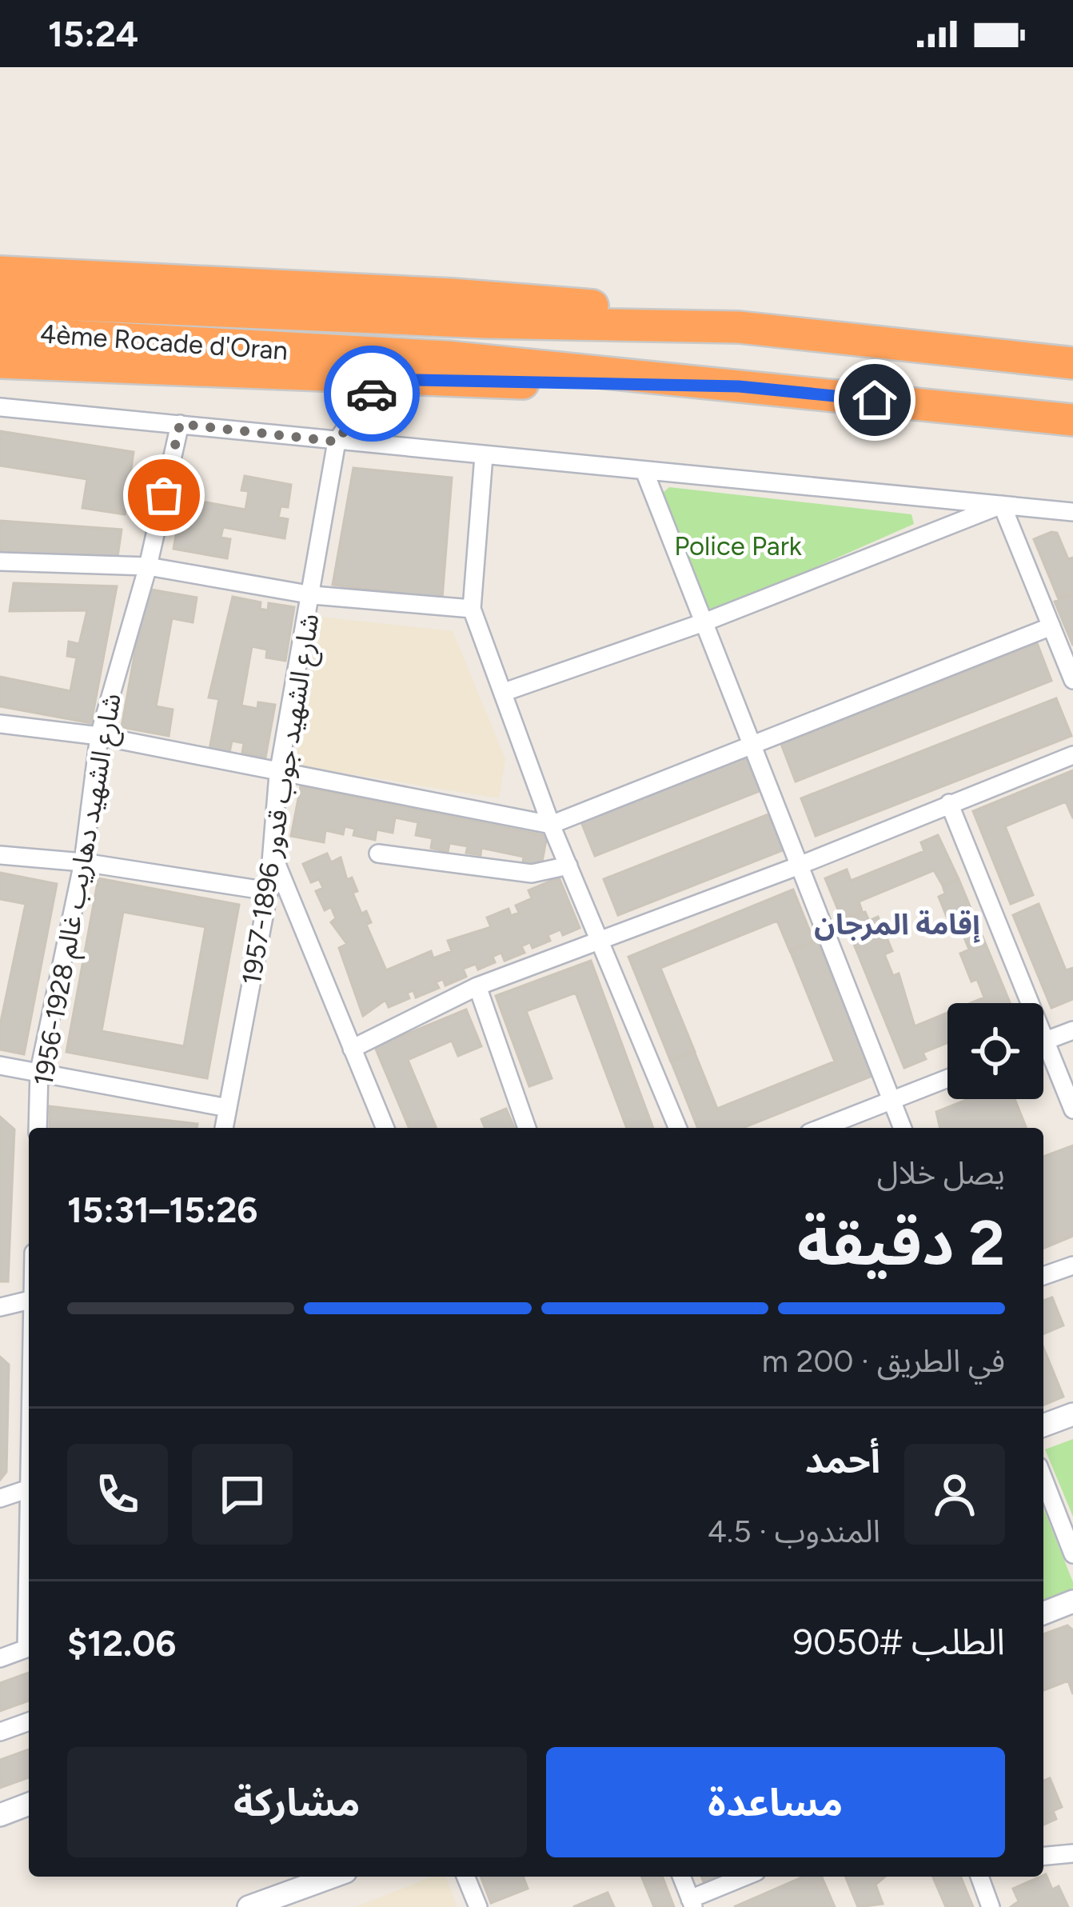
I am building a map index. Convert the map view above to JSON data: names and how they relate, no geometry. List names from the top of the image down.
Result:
{
  "streets": {
    "highway": ["4ème Rocade d'Oran"],
    "street": ["شارع الشهيد جوب قدور 1896-1957", "شارع الشهيد دهاريب غالم 1928-1956"]
  },
  "districts": ["إقامة المرجان"],
  "parks": ["Police Park"],
  "page": {
    "status": "15:24",
    "heading": ["2 دقيقة", "يصل خلال", "15:26–15:31"],
    "panel": [
      "أحمد",
      "المندوب · 4.5",
      "الطلب #9050",
      "$12.06"
    ],
    "bar": "في الطريق · 200 m",
    "buttons": ["مساعدة", "مشاركة"]
  }
}
